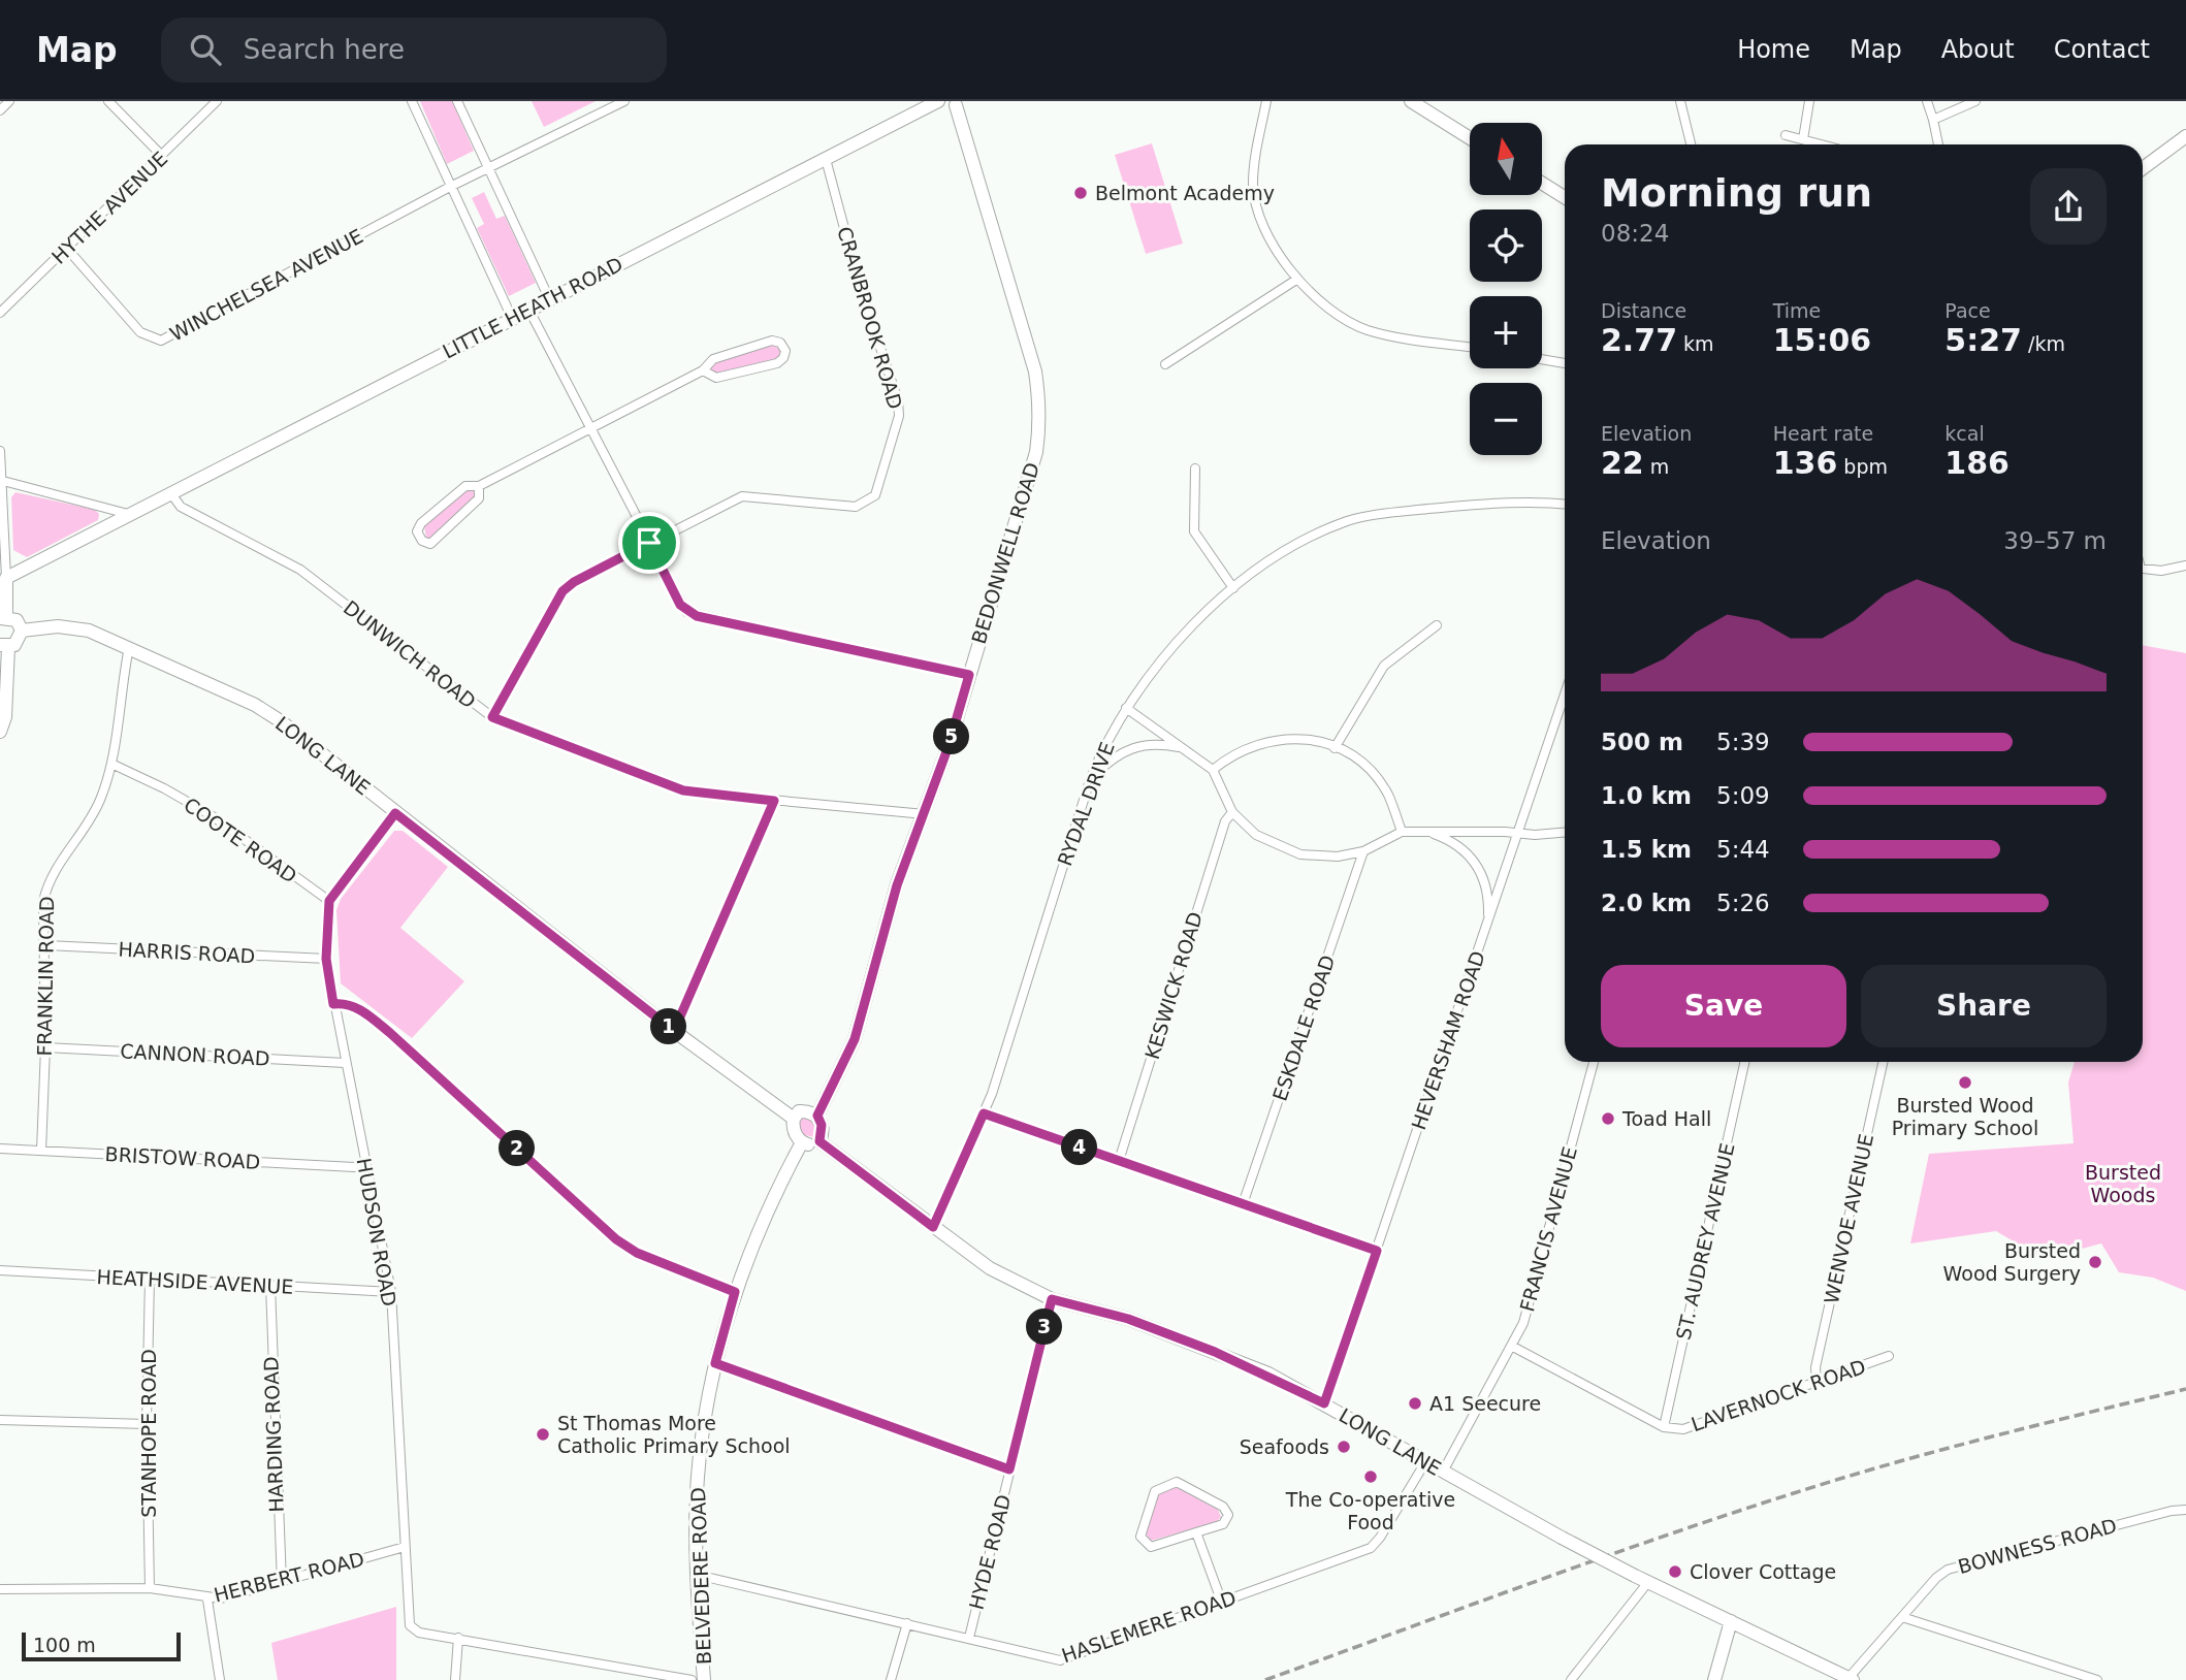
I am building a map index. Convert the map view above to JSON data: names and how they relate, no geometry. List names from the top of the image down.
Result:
{
  "streets": {
    "street": [
      "HYTHE AVENUE",
      "WINCHELSEA AVENUE",
      "LITTLE HEATH ROAD",
      "CRANBROOK ROAD",
      "BEDONWELL ROAD",
      "DUNWICH ROAD",
      "LONG LANE",
      "RYDAL DRIVE",
      "COOTE ROAD",
      "HARRIS ROAD",
      "FRANKLIN ROAD",
      "KESWICK ROAD",
      "ESKDALE ROAD",
      "HEVERSHAM ROAD",
      "CANNON ROAD",
      "BRISTOW ROAD",
      "WENVOE AVENUE",
      "FRANCIS AVENUE",
      "HUDSON ROAD",
      "ST. AUDREY AVENUE",
      "HEATHSIDE AVENUE",
      "LAVERNOCK ROAD",
      "STANHOPE ROAD",
      "HARDING ROAD",
      "BOWNESS ROAD",
      "HYDE ROAD",
      "BELVEDERE ROAD",
      "HERBERT ROAD",
      "HASLEMERE ROAD"
    ]
  },
  "crossings": [
    ["HYTHE AVENUE", "WINCHELSEA AVENUE"],
    ["LITTLE HEATH ROAD", "CRANBROOK ROAD"],
    ["LITTLE HEATH ROAD", "BEDONWELL ROAD"],
    ["LITTLE HEATH ROAD", "DUNWICH ROAD"],
    ["CRANBROOK ROAD", "DUNWICH ROAD"],
    ["BEDONWELL ROAD", "DUNWICH ROAD"],
    ["BEDONWELL ROAD", "LONG LANE"],
    ["BEDONWELL ROAD", "BELVEDERE ROAD"],
    ["LONG LANE", "RYDAL DRIVE"],
    ["LONG LANE", "FRANKLIN ROAD"],
    ["LONG LANE", "HEVERSHAM ROAD"],
    ["LONG LANE", "FRANCIS AVENUE"],
    ["LONG LANE", "BOWNESS ROAD"],
    ["LONG LANE", "HYDE ROAD"],
    ["LONG LANE", "BELVEDERE ROAD"],
    ["LONG LANE", "HASLEMERE ROAD"],
    ["COOTE ROAD", "FRANKLIN ROAD"],
    ["COOTE ROAD", "HUDSON ROAD"],
    ["HARRIS ROAD", "FRANKLIN ROAD"],
    ["HARRIS ROAD", "HUDSON ROAD"],
    ["FRANKLIN ROAD", "CANNON ROAD"],
    ["FRANKLIN ROAD", "BRISTOW ROAD"],
    ["CANNON ROAD", "HUDSON ROAD"],
    ["BRISTOW ROAD", "HUDSON ROAD"],
    ["WENVOE AVENUE", "LAVERNOCK ROAD"],
    ["FRANCIS AVENUE", "LAVERNOCK ROAD"],
    ["HUDSON ROAD", "HEATHSIDE AVENUE"],
    ["HUDSON ROAD", "HERBERT ROAD"],
    ["ST. AUDREY AVENUE", "LAVERNOCK ROAD"],
    ["HEATHSIDE AVENUE", "STANHOPE ROAD"],
    ["HEATHSIDE AVENUE", "HARDING ROAD"],
    ["STANHOPE ROAD", "HERBERT ROAD"],
    ["HARDING ROAD", "HERBERT ROAD"],
    ["HYDE ROAD", "HASLEMERE ROAD"],
    ["BELVEDERE ROAD", "HASLEMERE ROAD"]
  ],
  "parks": ["Bursted Woods"],
  "places": [
    "Belmont Academy",
    "Bursted Wood Primary School",
    "Toad Hall",
    "Bursted Wood Surgery",
    "A1 Seecure",
    "St Thomas More Catholic Primary School",
    "Seafoods",
    "The Co-operative Food",
    "Clover Cottage"
  ],
  "scale_bar": "100 m",
  "north": "top",
  "page": {
    "header": "Map",
    "search": "Search here",
    "nav": [
      "Home",
      "Map",
      "About",
      "Contact"
    ],
    "map_buttons": ["+", "−"],
    "heading": ["Morning run", "08:24"],
    "stats": [
      ["Distance", "2.77 km"],
      ["Time", "15:06"],
      ["Pace", "5:27 /km"],
      ["Elevation", "22 m"],
      ["Heart rate", "136 bpm"],
      ["kcal", "186"]
    ],
    "chart": ["Elevation", "39–57 m"],
    "list": [
      {
        "name": "500 m",
        "note": "5:39"
      },
      {
        "name": "1.0 km",
        "note": "5:09"
      },
      {
        "name": "1.5 km",
        "note": "5:44"
      },
      {
        "name": "2.0 km",
        "note": "5:26"
      }
    ],
    "pins": [
      "5",
      "1",
      "4",
      "2",
      "3"
    ],
    "buttons": ["Save", "Share"],
    "scale": "100 m"
  }
}
